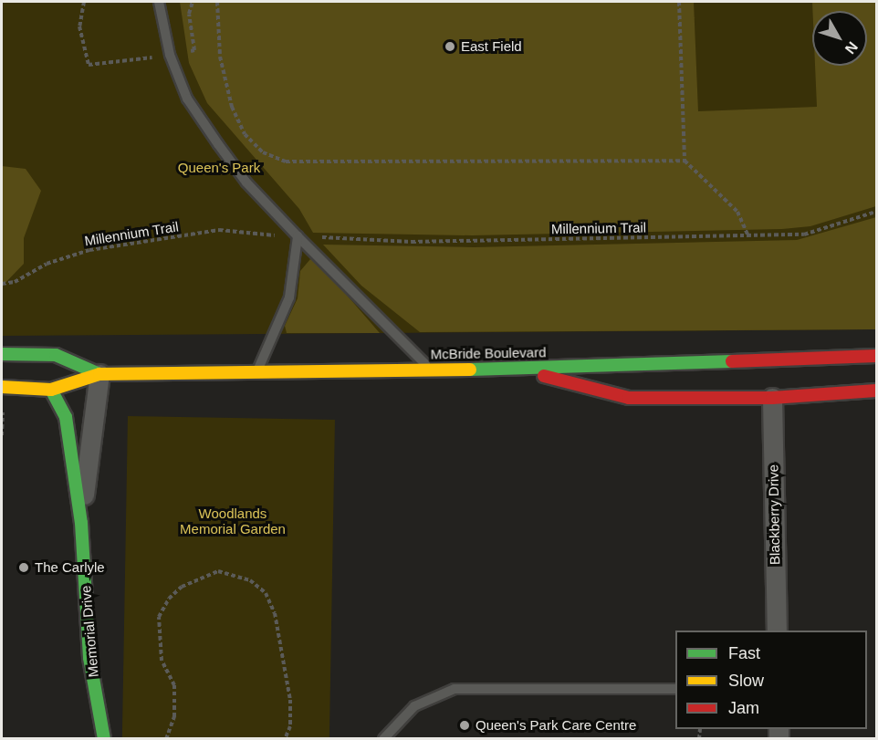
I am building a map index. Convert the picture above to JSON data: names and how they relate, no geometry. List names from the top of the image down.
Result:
{
  "streets": {
    "main road": ["McBride Boulevard", "Memorial Drive"],
    "street": ["Blackberry Drive"],
    "path": ["Millennium Trail"]
  },
  "crossings": [
    ["McBride Boulevard", "Memorial Drive"]
  ],
  "parks": ["Queen's Park", "Woodlands Memorial Garden"],
  "places": ["East Field", "The Carlyle", "Queen's Park Care Centre"],
  "legend": ["Fast", "Slow", "Jam"],
  "north": "bottom right"
}
